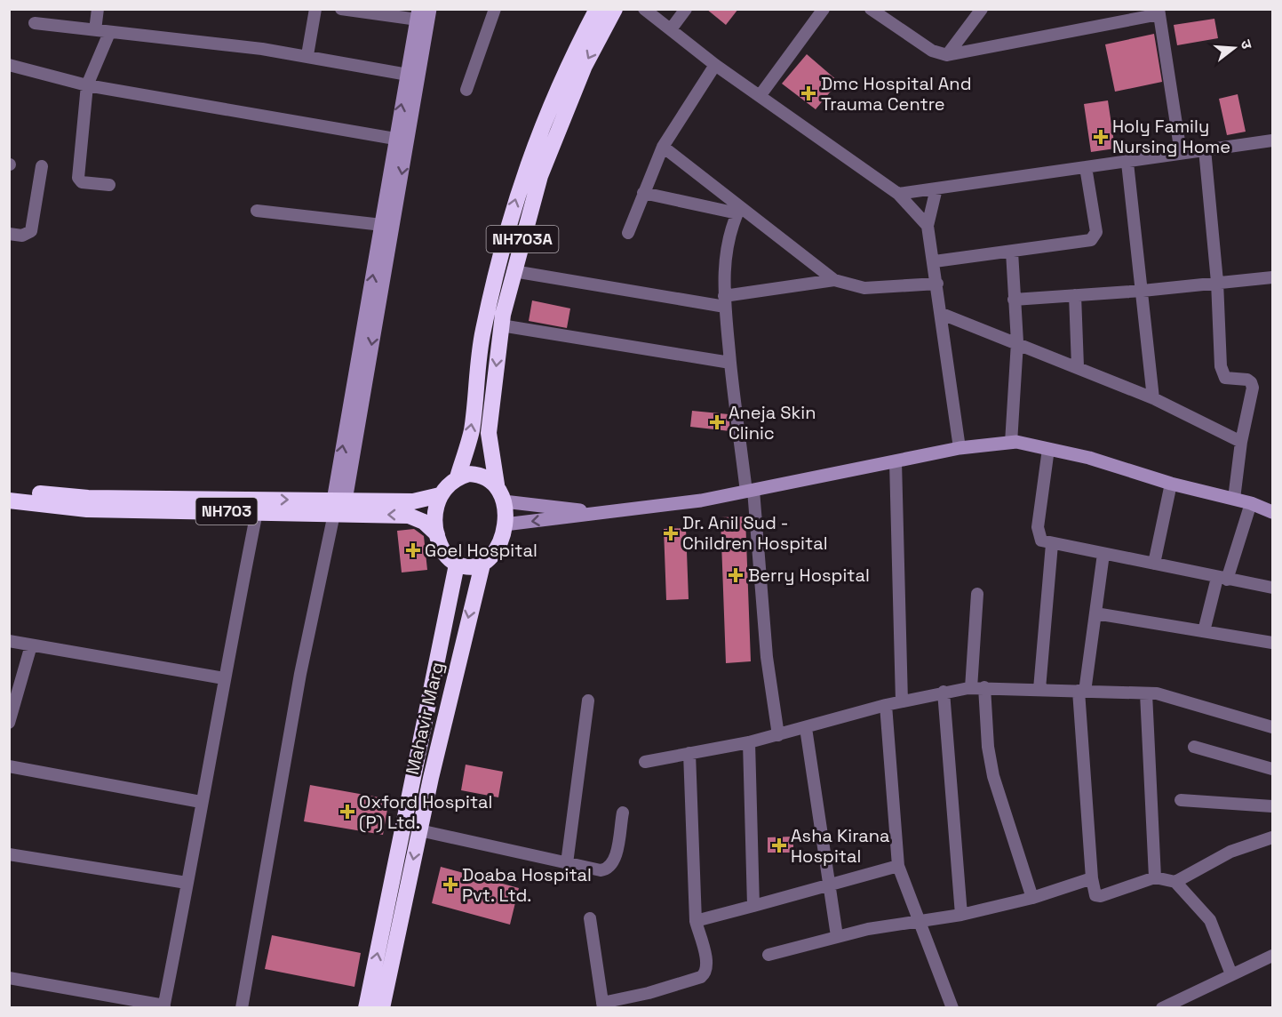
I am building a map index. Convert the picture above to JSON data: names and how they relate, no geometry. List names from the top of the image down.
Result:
{
  "streets": {
    "highway": ["NH703A", "NH703", "Mahavir Marg"]
  },
  "crossings": [
    ["NH703A", "NH703"],
    ["NH703A", "Mahavir Marg"],
    ["NH703", "Mahavir Marg"]
  ],
  "places": {
    "health": [
      "Dmc Hospital And Trauma Centre",
      "Holy Family Nursing Home",
      "Aneja Skin Clinic",
      "Dr. Anil Sud - Children Hospital",
      "Goel Hospital",
      "Berry Hospital",
      "Oxford Hospital (P) Ltd.",
      "Asha Kirana Hospital",
      "Doaba Hospital Pvt. Ltd."
    ]
  },
  "north": "right"
}
